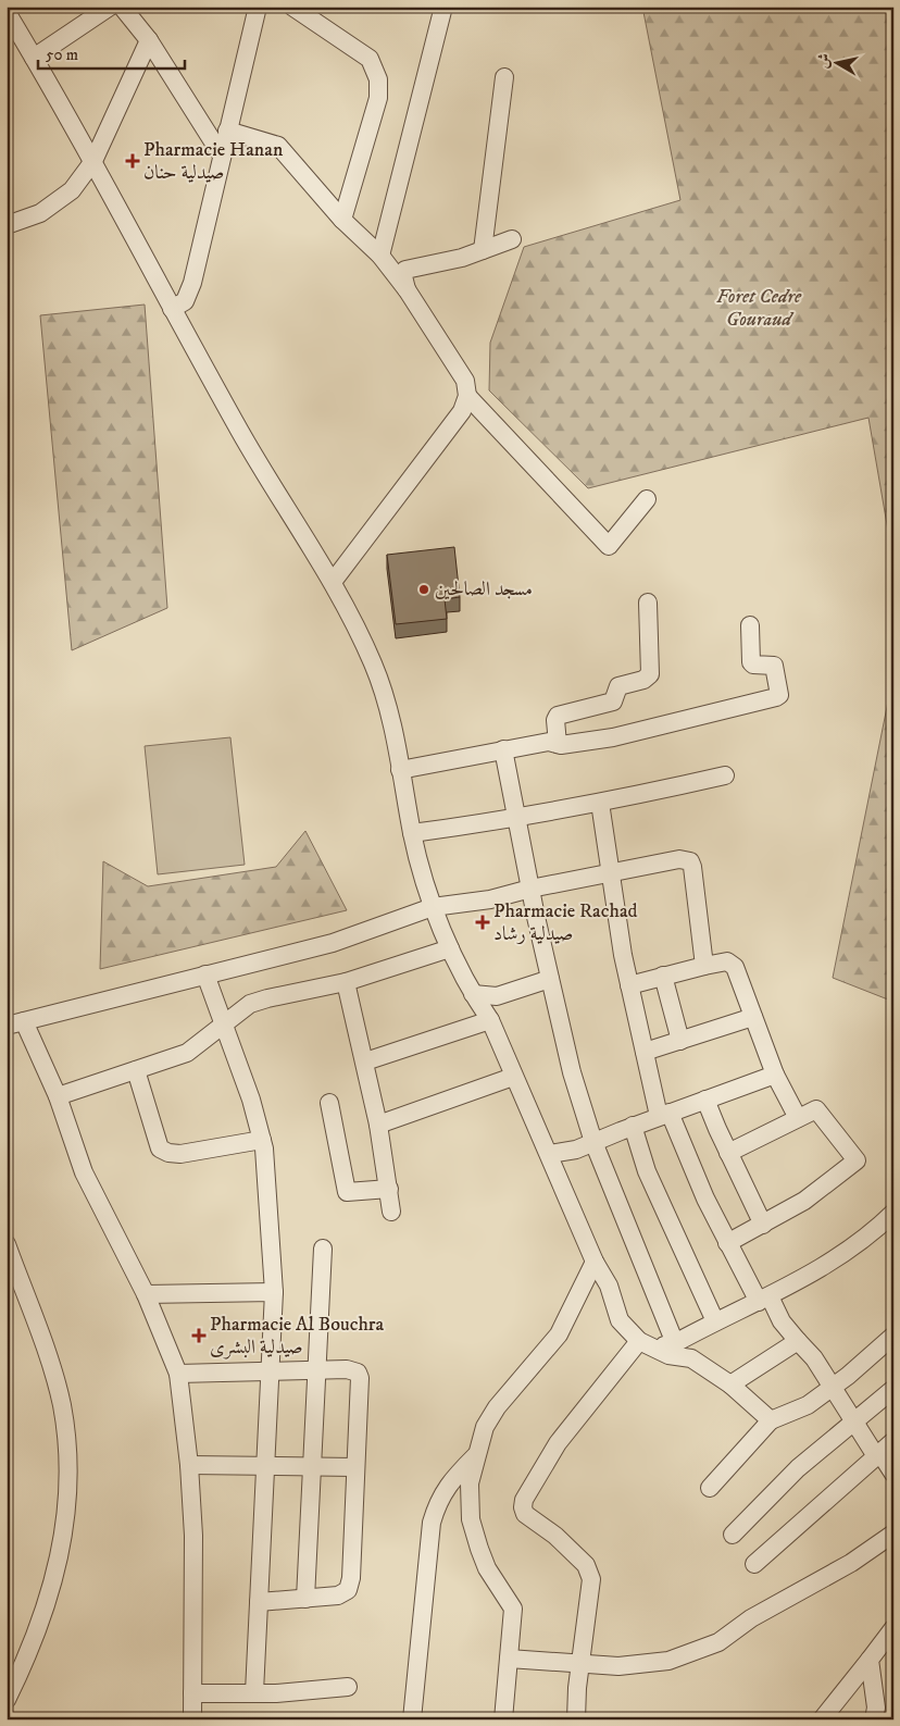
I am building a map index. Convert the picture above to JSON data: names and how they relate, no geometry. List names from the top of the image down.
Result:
{
  "parks": ["Foret Cedre Gouraud"],
  "places": {
    "health": ["Pharmacie Hanan صيدلية حنان", "Pharmacie Rachad صيدلية رشاد", "Pharmacie Al Bouchra صيدلية البشرى"],
    "other": ["مسجد الصالحين"]
  },
  "scale_bar": "50 m",
  "north": "left"
}
